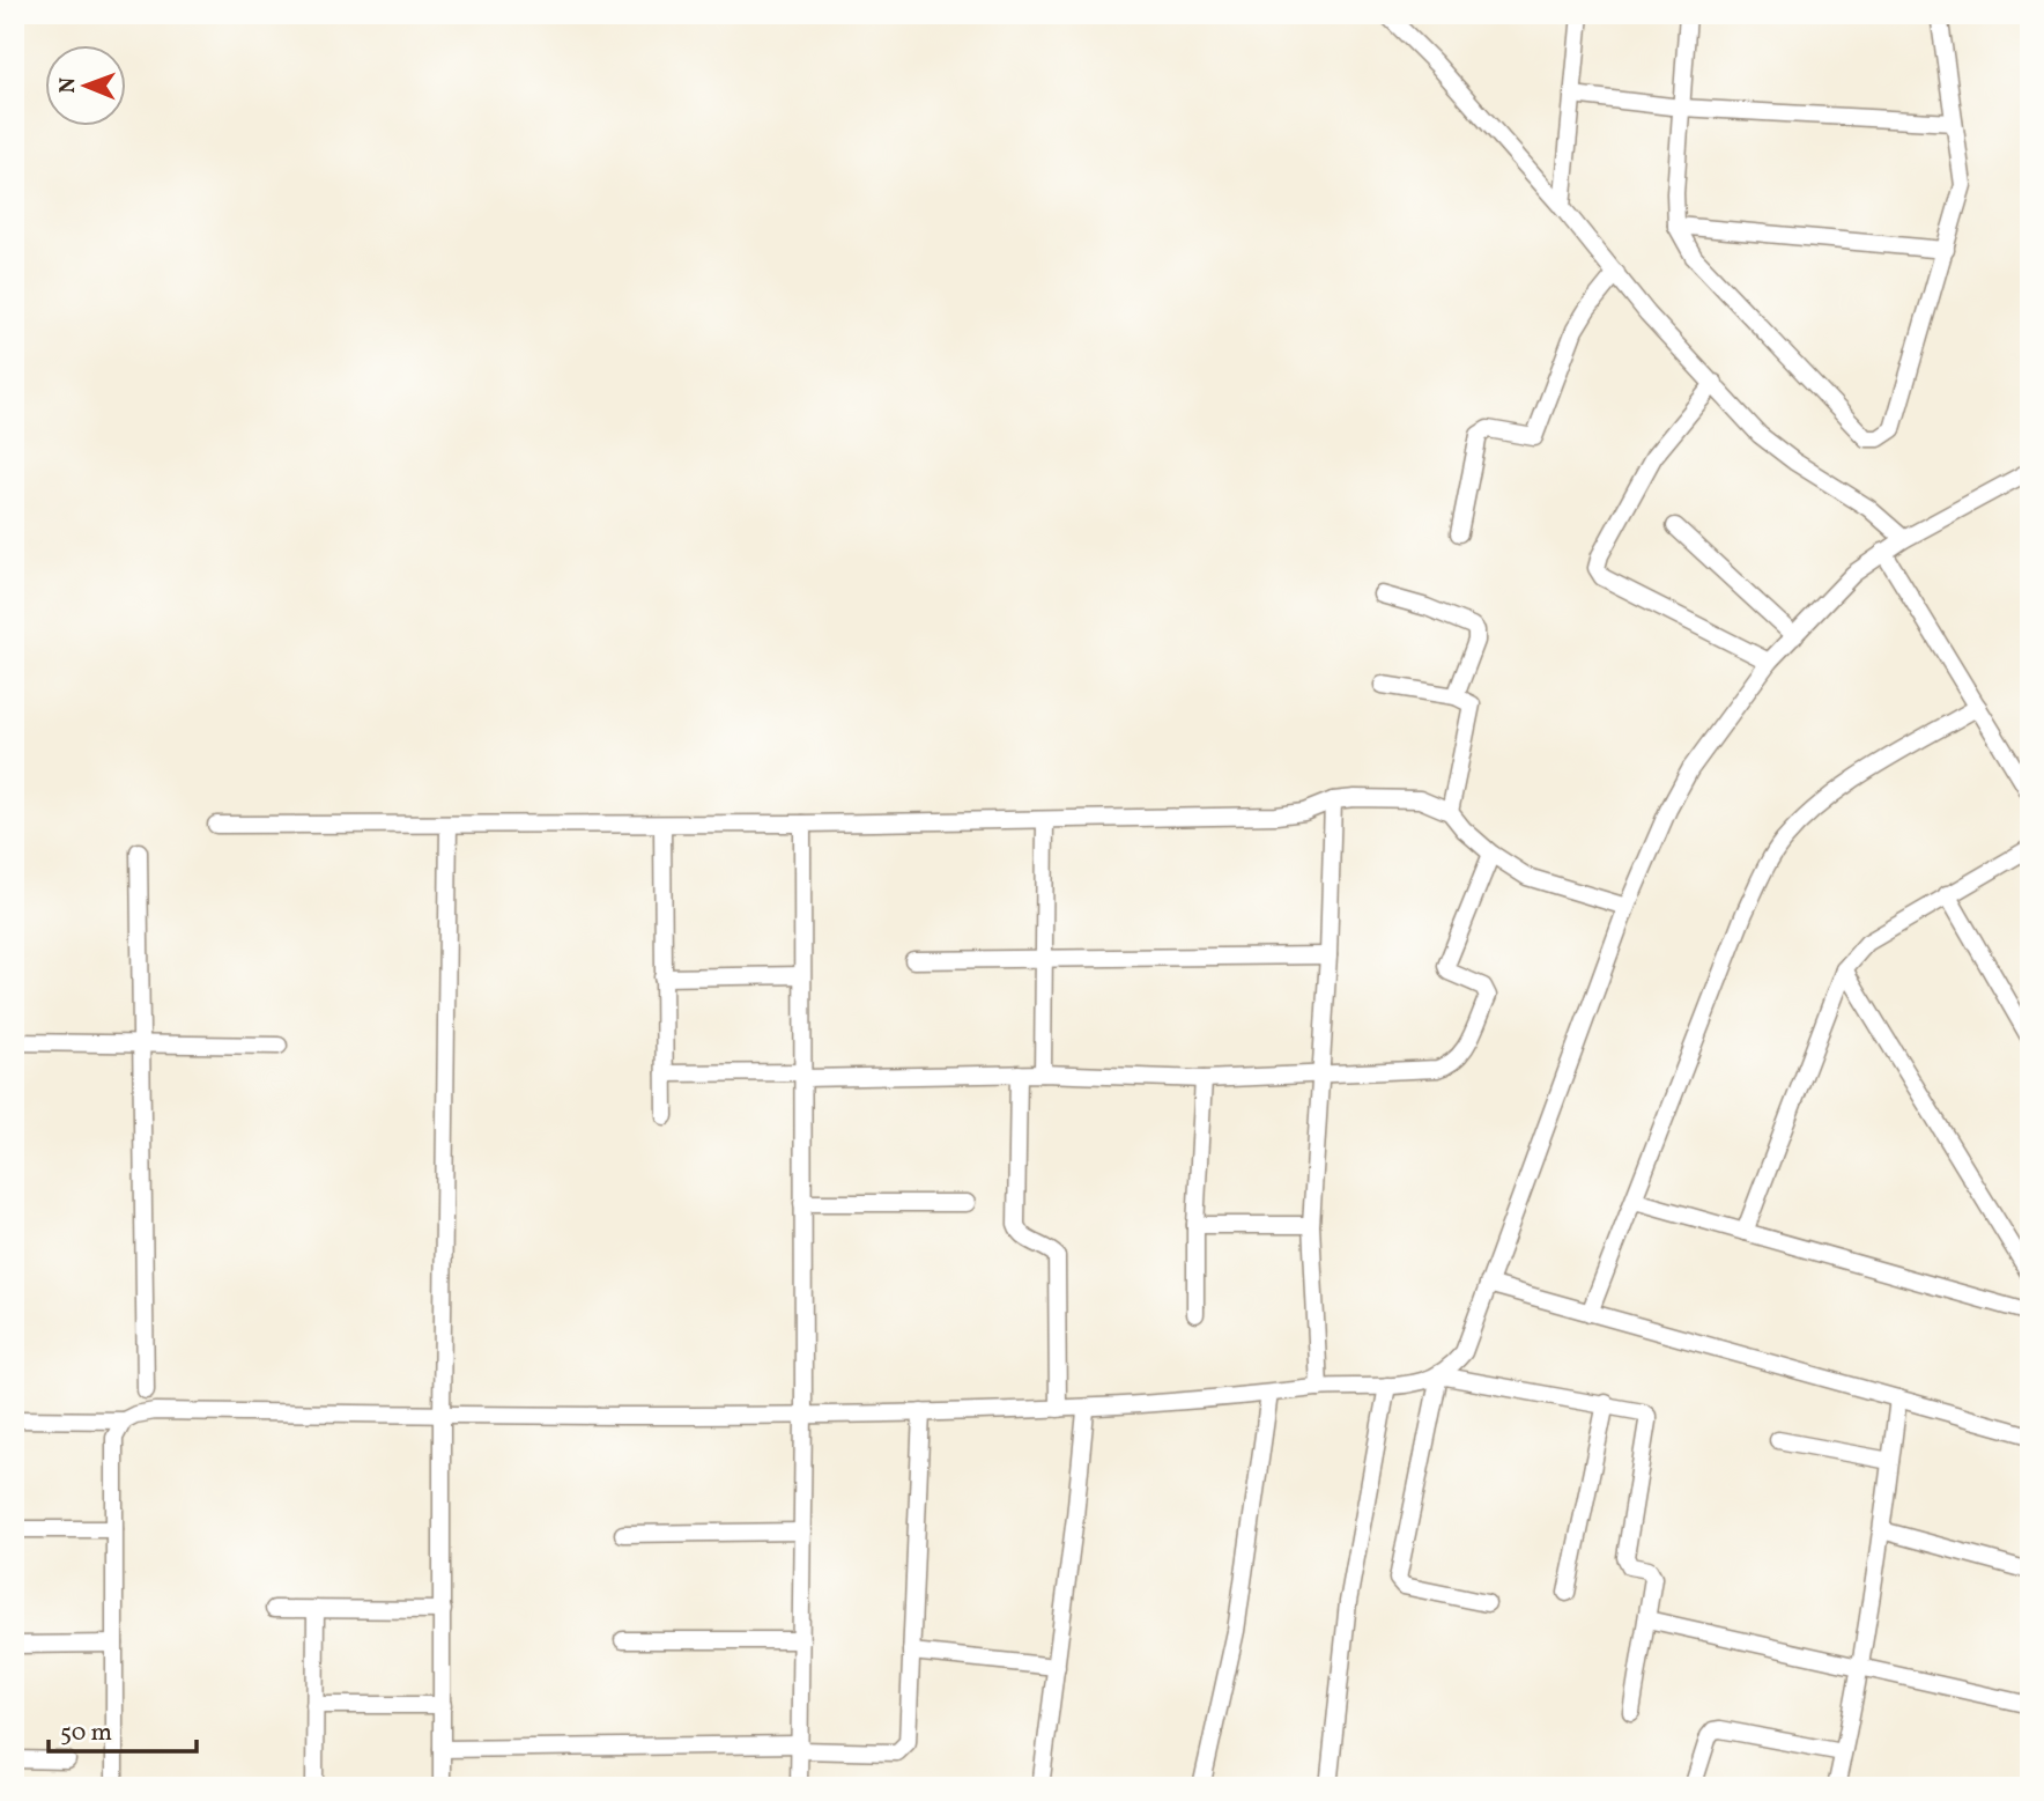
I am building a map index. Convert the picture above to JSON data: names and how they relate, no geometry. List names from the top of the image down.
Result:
{
  "scale_bar": "50 m",
  "north": "left"
}
